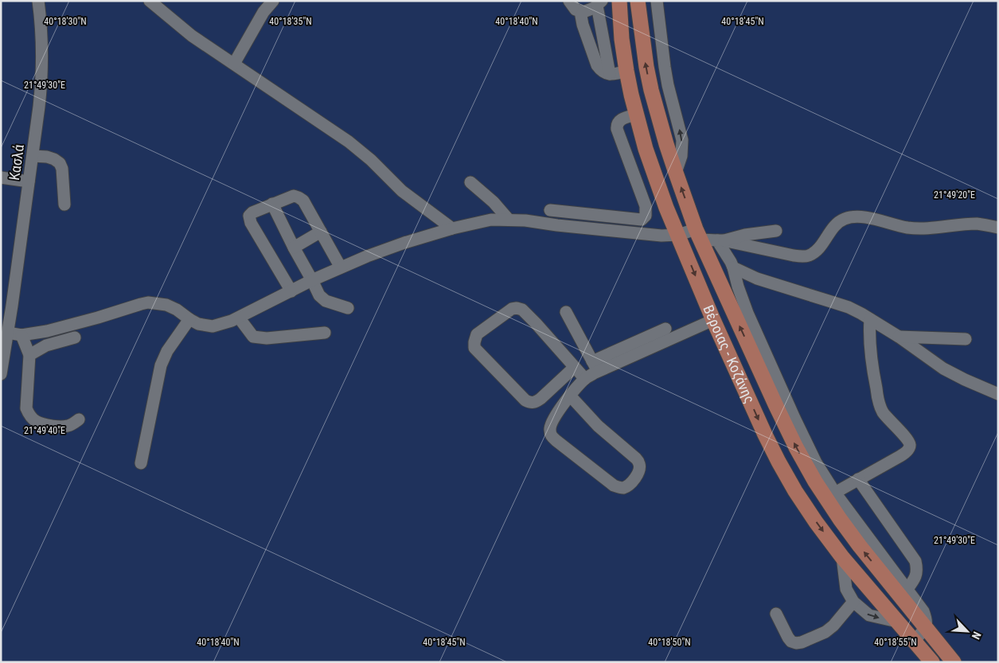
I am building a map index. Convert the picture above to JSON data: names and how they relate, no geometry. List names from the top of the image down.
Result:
{
  "streets": {
    "main road": ["Βέροιας - Κοζάνης"],
    "street": ["Κασλά"]
  },
  "north": "bottom right",
  "coordinates": [
    "40°18'30\"N",
    "40°18'35\"N",
    "40°18'40\"N",
    "40°18'45\"N",
    "21°49'30\"E",
    "21°49'20\"E",
    "21°49'40\"E",
    "40°18'50\"N",
    "40°18'55\"N"
  ]
}
